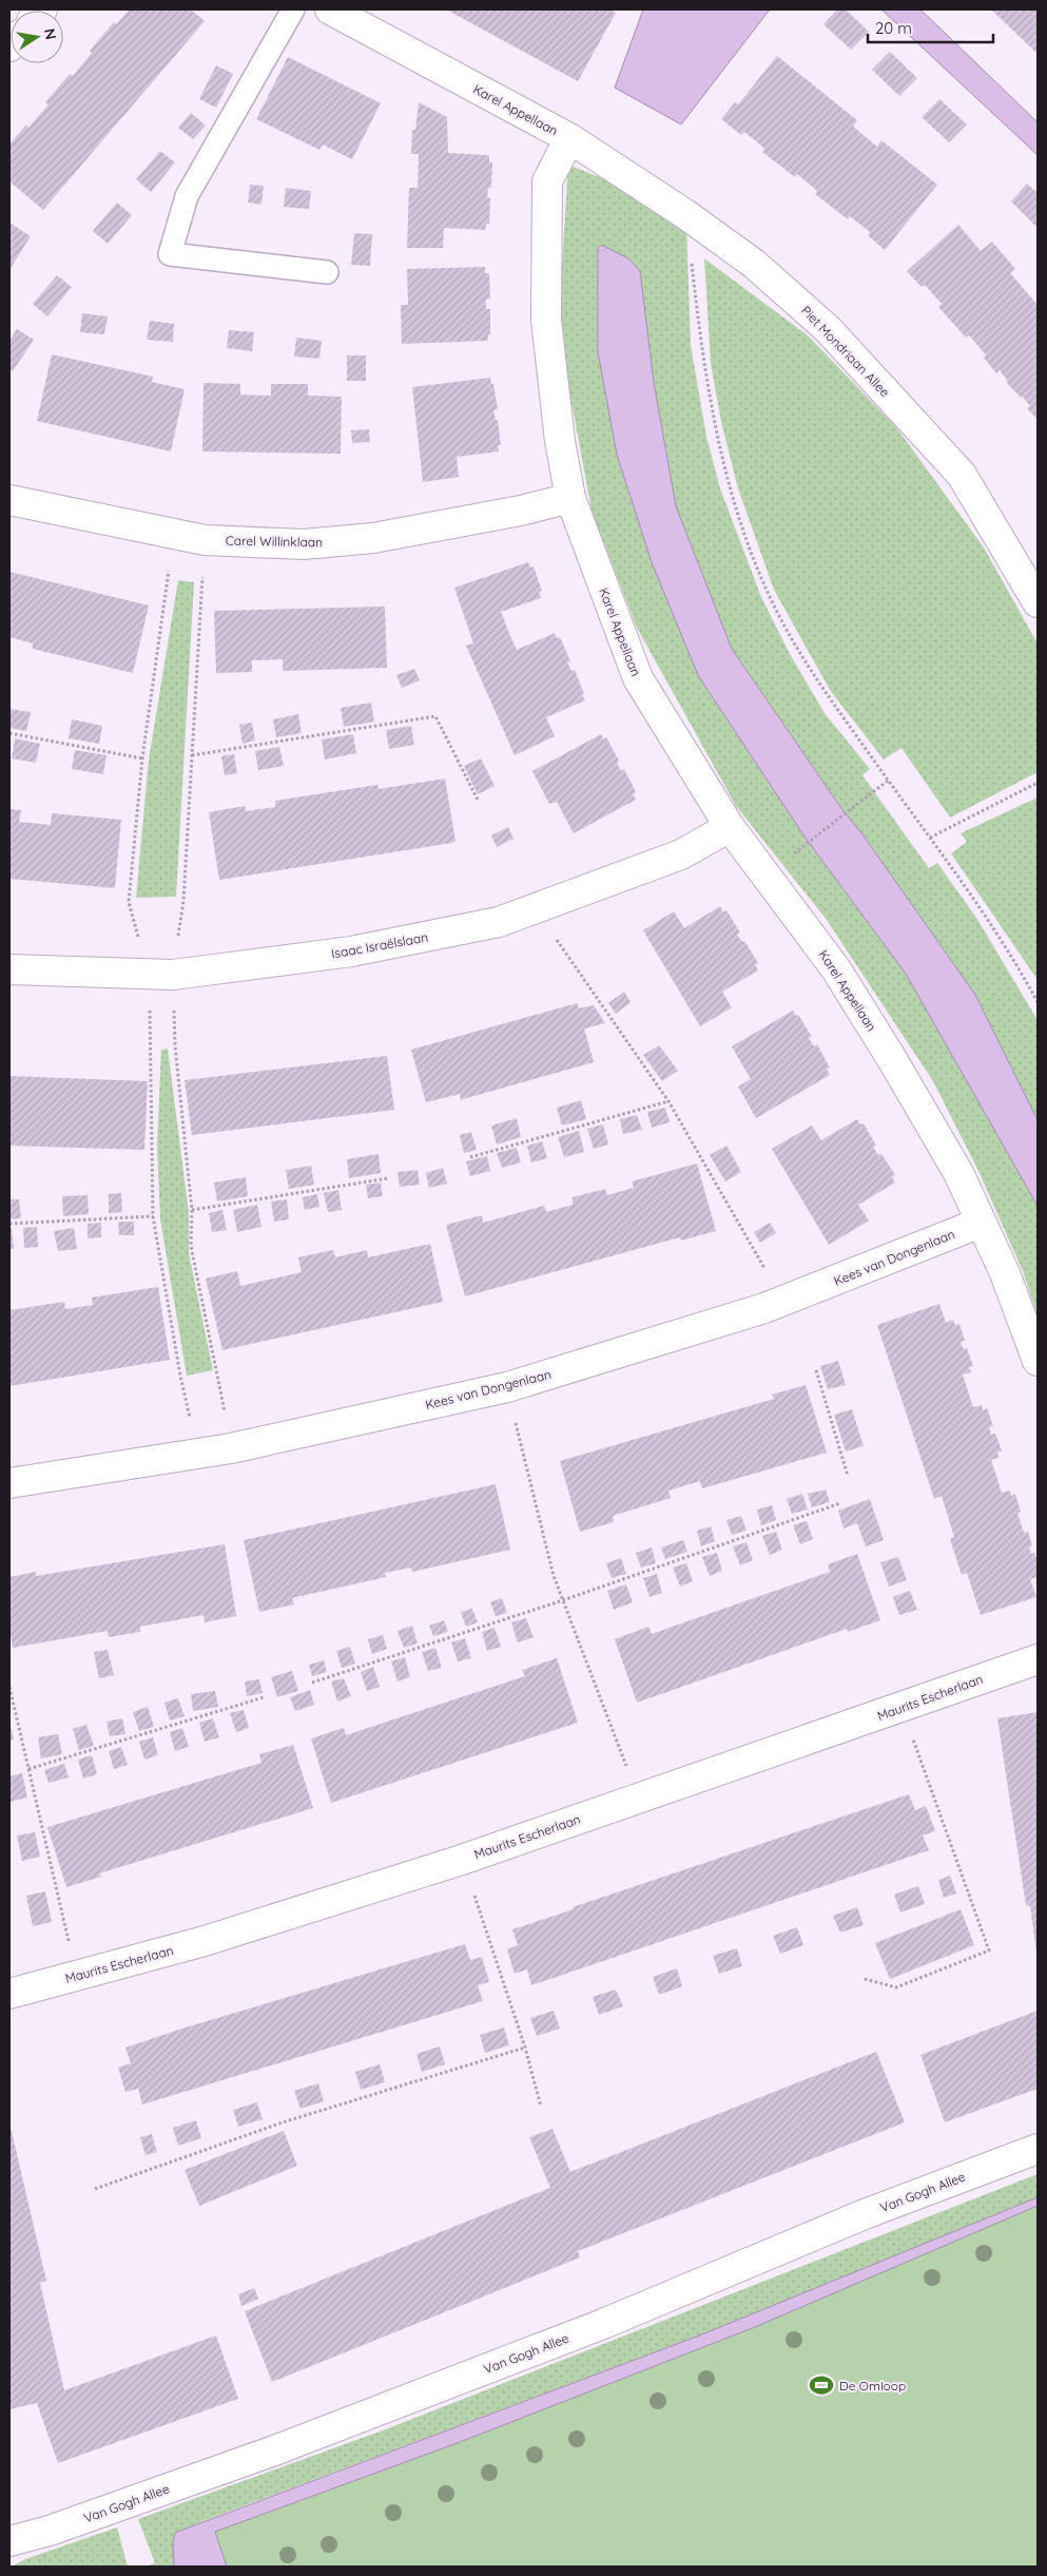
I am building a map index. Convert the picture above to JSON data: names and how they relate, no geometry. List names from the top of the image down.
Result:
{
  "streets": {
    "street": [
      "Karel Appellaan",
      "Piet Mondriaan Allee",
      "Carel Willinklaan",
      "Isaac Israëlslaan",
      "Kees van Dongenlaan",
      "Maurits Escherlaan",
      "Van Gogh Allee"
    ]
  },
  "crossings": [
    ["Karel Appellaan", "Piet Mondriaan Allee"],
    ["Karel Appellaan", "Carel Willinklaan"],
    ["Karel Appellaan", "Isaac Israëlslaan"],
    ["Karel Appellaan", "Kees van Dongenlaan"]
  ],
  "places": {
    "sports": ["De Omloop"]
  },
  "scale_bar": "20 m",
  "north": "right"
}
